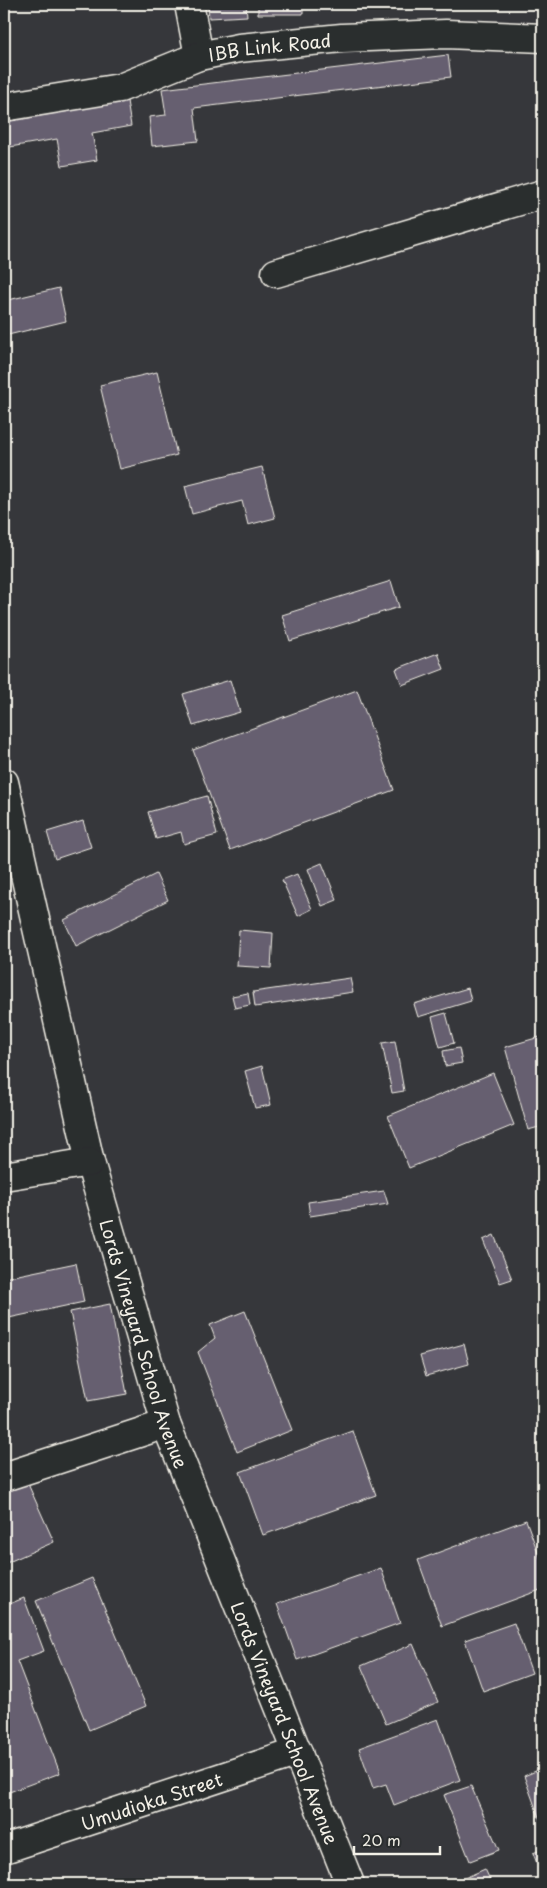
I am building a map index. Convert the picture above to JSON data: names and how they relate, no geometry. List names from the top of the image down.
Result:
{
  "streets": {
    "street": ["IBB Link Road", "Lords Vineyard School Avenue", "Umudioka Street"]
  },
  "crossings": [
    ["Lords Vineyard School Avenue", "Umudioka Street"]
  ],
  "scale_bar": "20 m"
}
